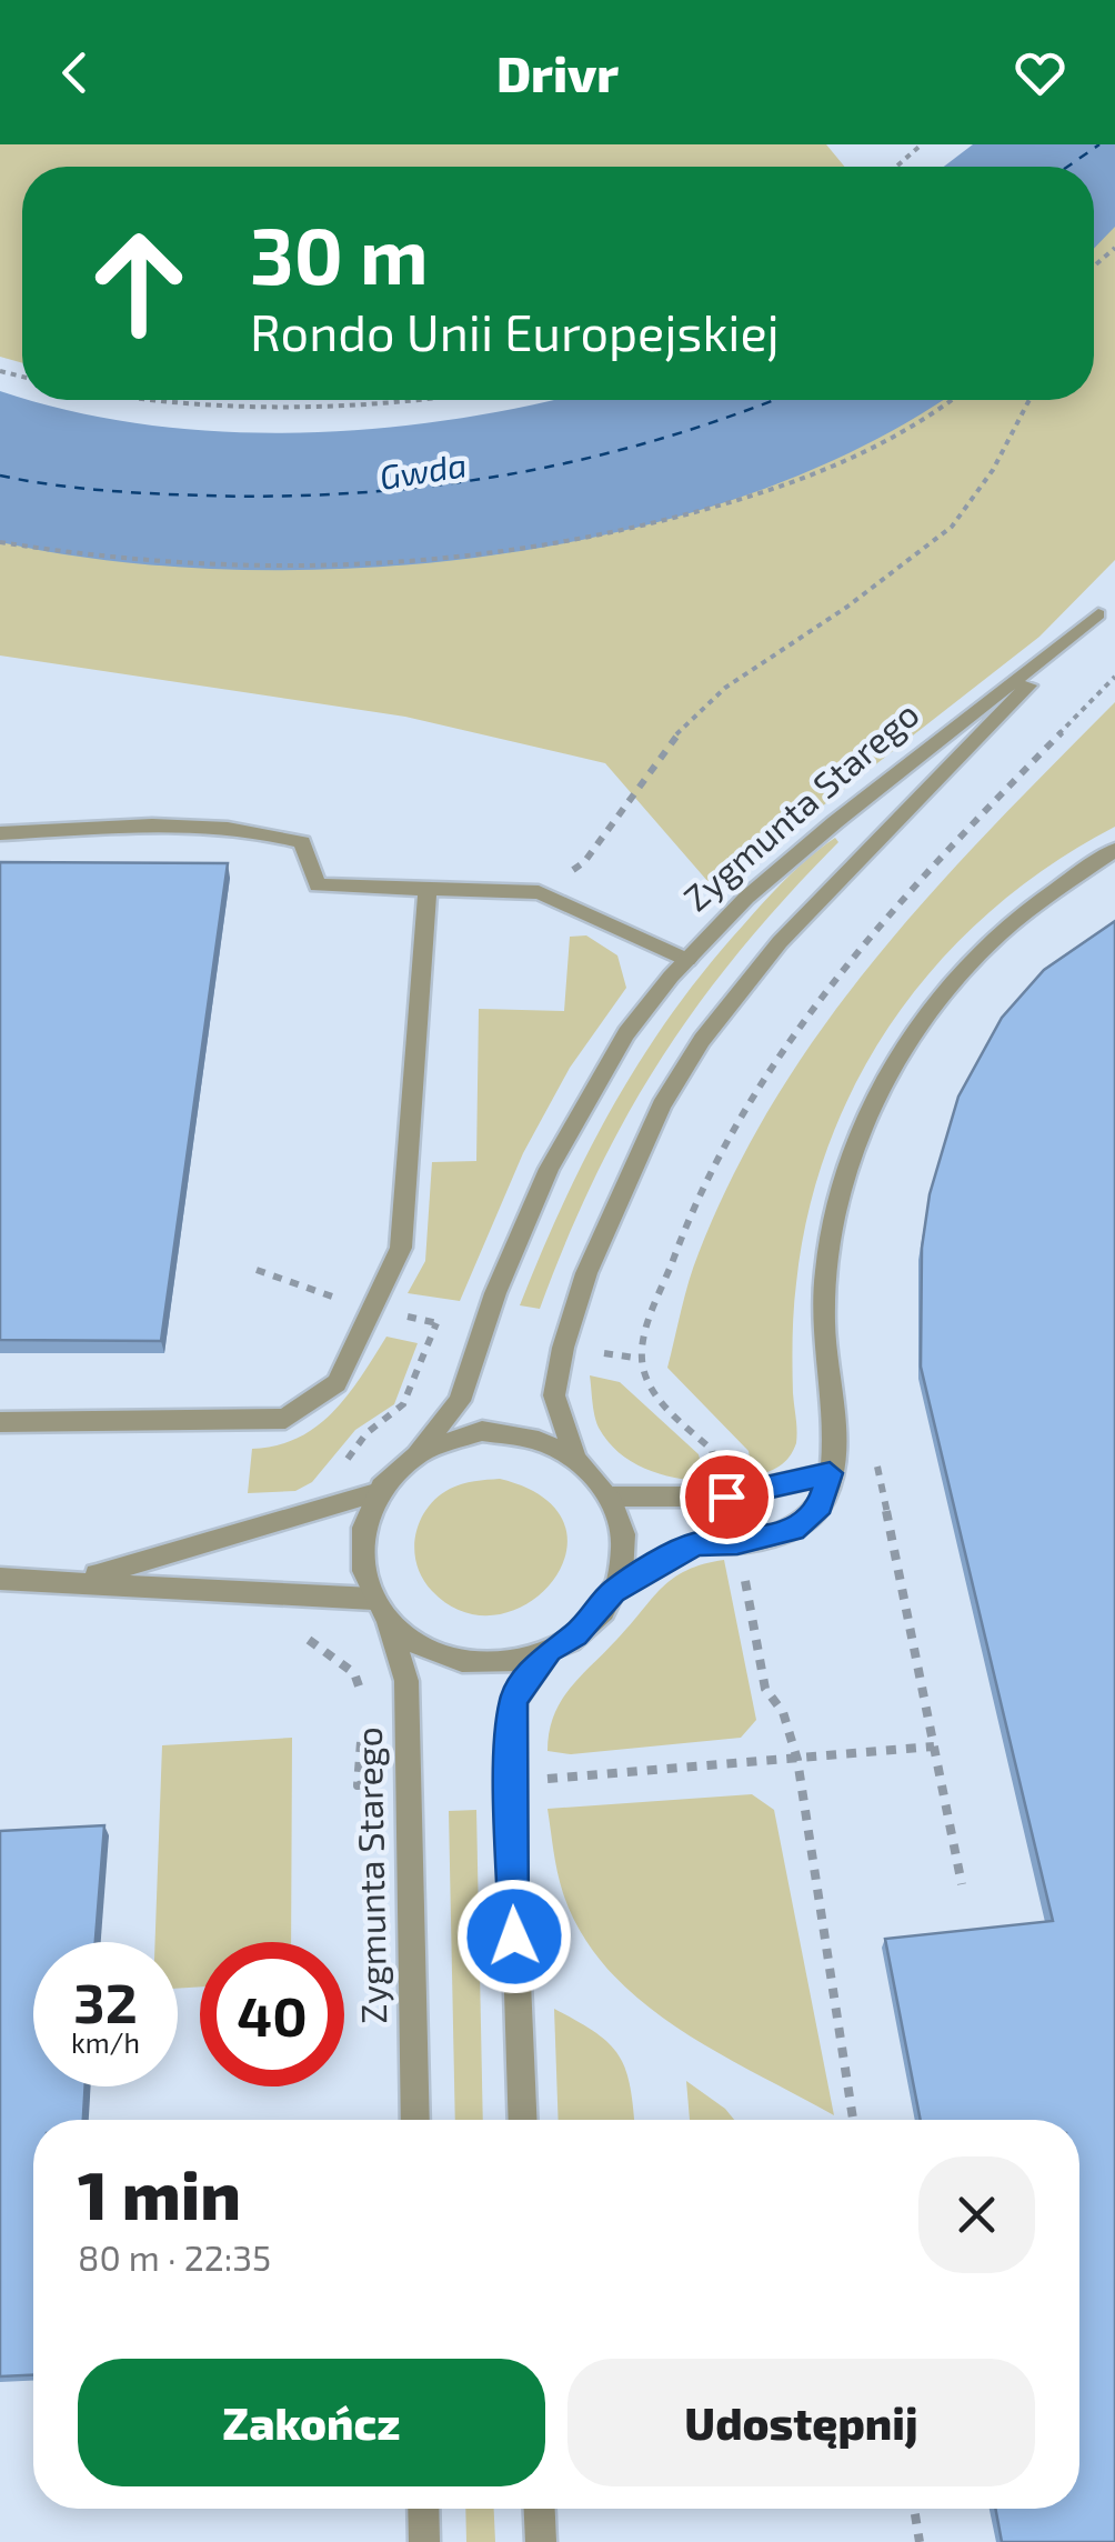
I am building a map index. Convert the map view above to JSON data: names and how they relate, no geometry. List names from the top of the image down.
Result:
{
  "streets": {
    "street": ["Zygmunta Starego"]
  },
  "water": ["Gwda"],
  "page": {
    "header": "Drivr",
    "turn": ["30 m", "Rondo Unii Europejskiej"],
    "speed": "32 km/h",
    "limit": "40",
    "heading": ["1 min", "80 m · 22:35"],
    "buttons": ["Zakończ", "Udostępnij"]
  }
}
